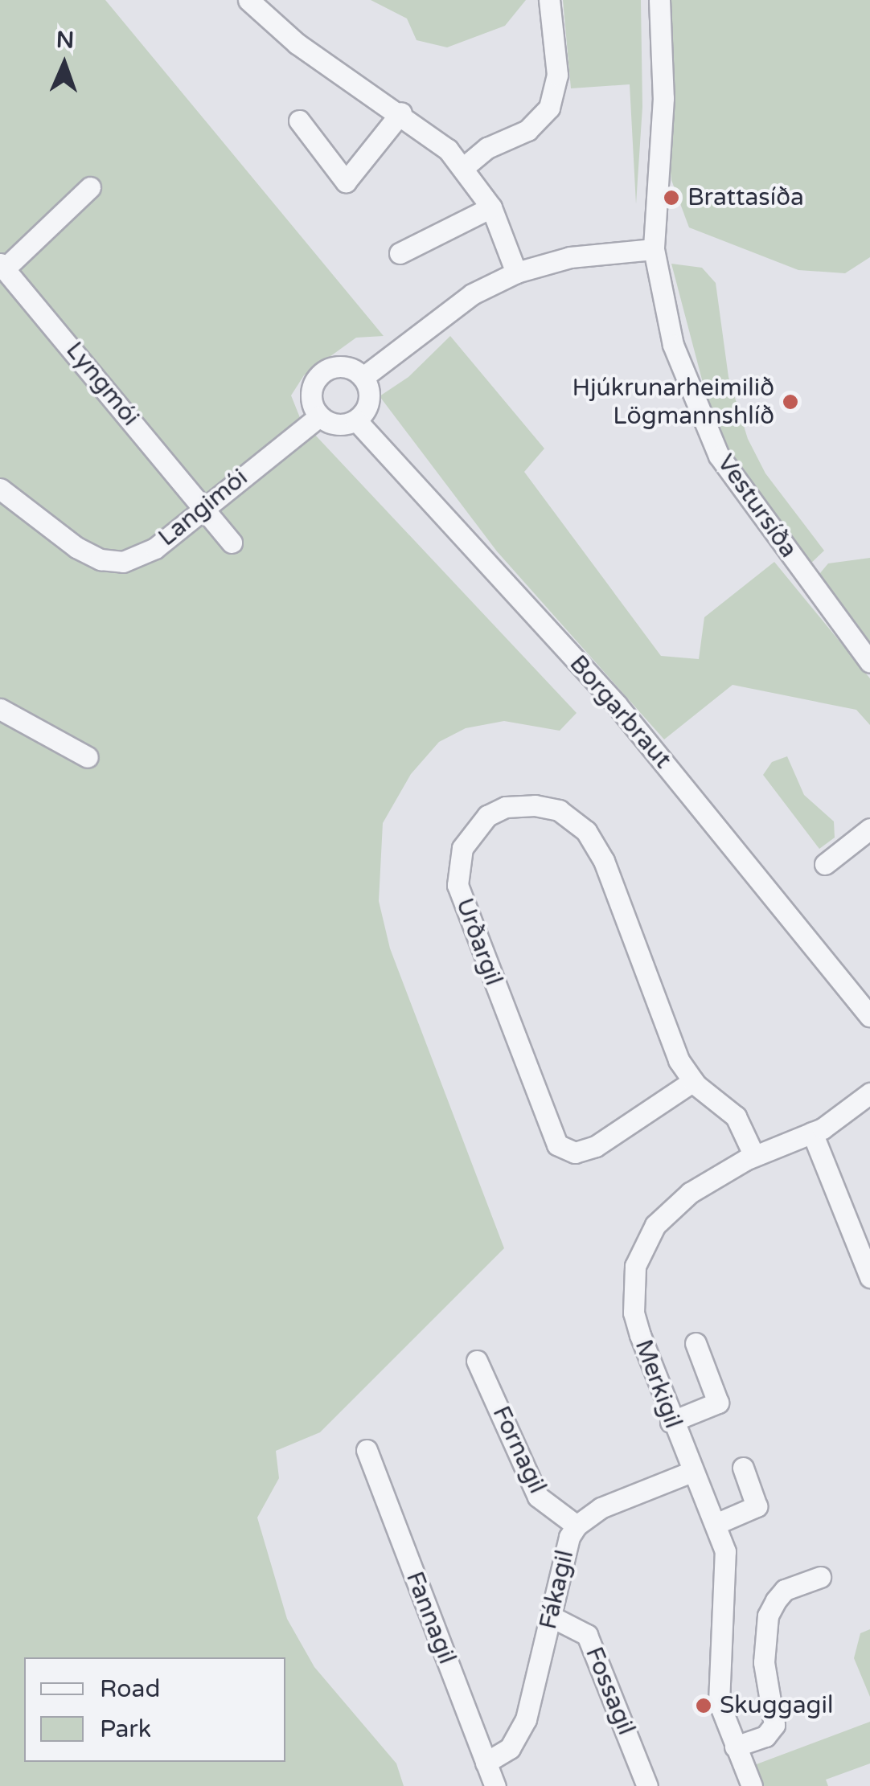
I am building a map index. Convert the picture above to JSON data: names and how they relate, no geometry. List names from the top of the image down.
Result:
{
  "streets": {
    "street": [
      "Lyngmói",
      "Vestursíða",
      "Langimói",
      "Borgarbraut",
      "Urðargil",
      "Merkigil",
      "Fornagil",
      "Fákagil",
      "Fannagil",
      "Fossagil"
    ]
  },
  "crossings": [
    ["Lyngmói", "Langimói"],
    ["Langimói", "Borgarbraut"],
    ["Urðargil", "Merkigil"],
    ["Merkigil", "Fákagil"],
    ["Fornagil", "Fákagil"],
    ["Fákagil", "Fannagil"],
    ["Fákagil", "Fossagil"]
  ],
  "places": ["Brattasíða", "Hjúkrunarheimilið Lögmannshlíð", "Skuggagil"],
  "legend": ["Road", "Park"],
  "north": "top"
}
